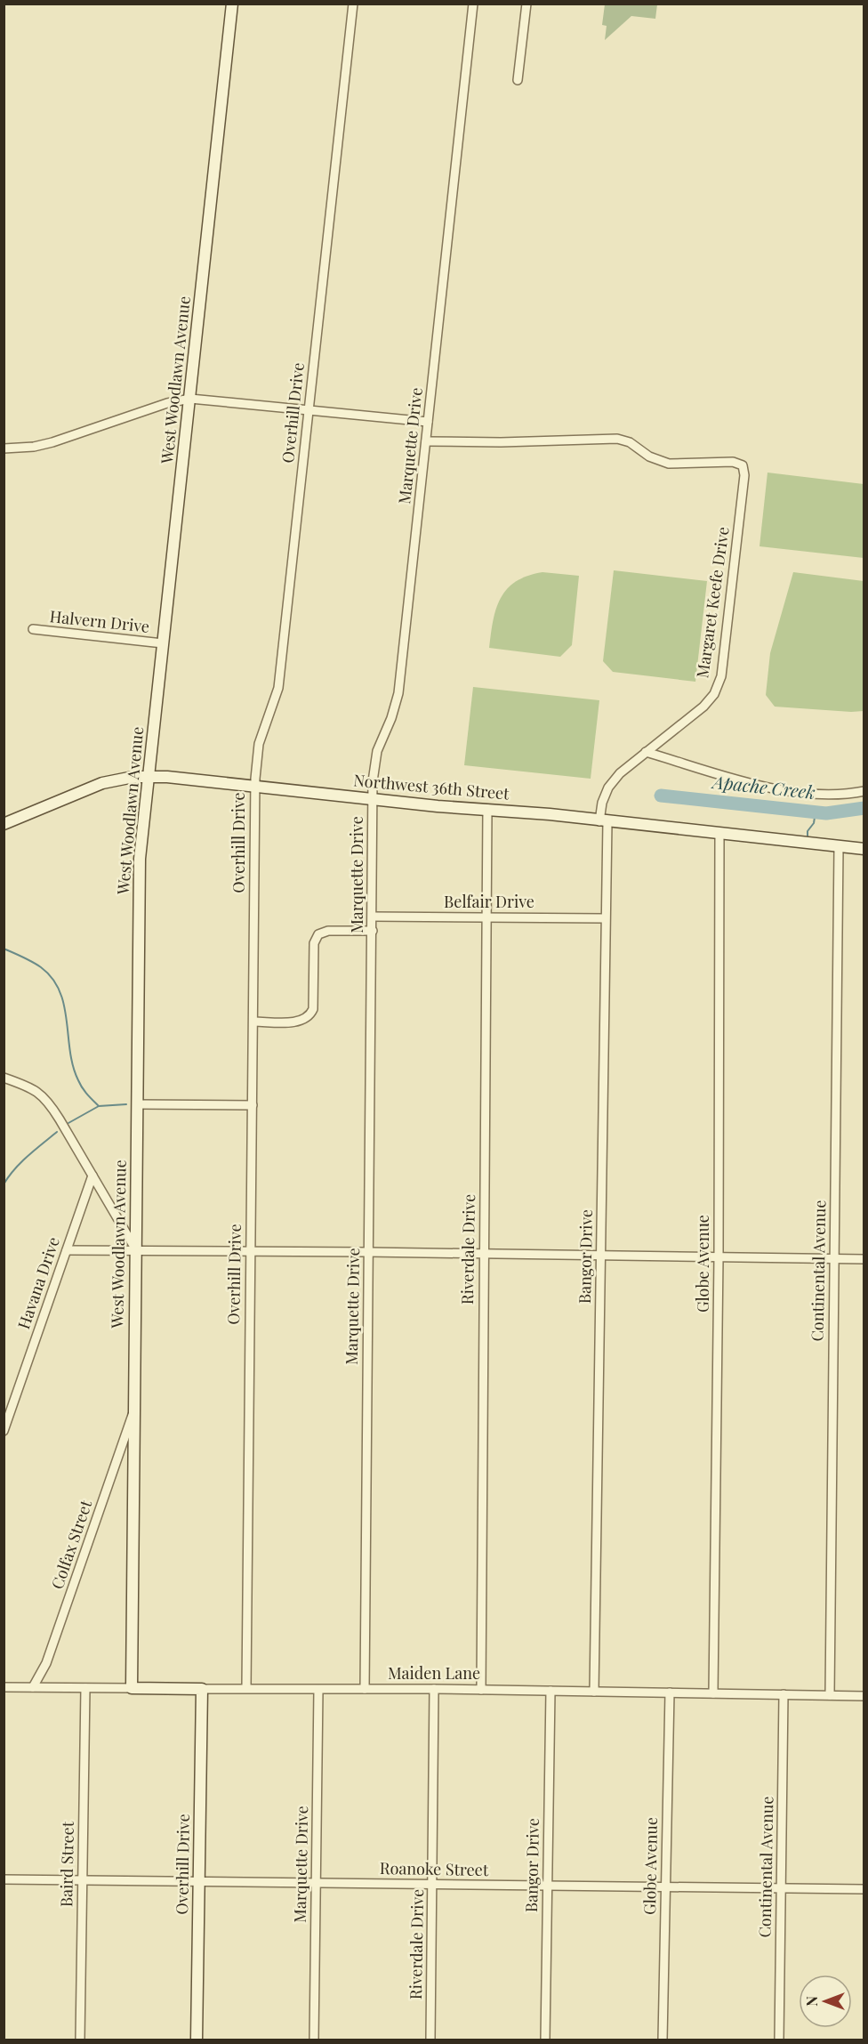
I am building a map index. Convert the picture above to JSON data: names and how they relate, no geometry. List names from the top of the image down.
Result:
{
  "streets": {
    "street": [
      "West Woodlawn Avenue",
      "Overhill Drive",
      "Marquette Drive",
      "Margaret Keefe Drive",
      "Halvern Drive",
      "Northwest 36th Street",
      "Belfair Drive",
      "Riverdale Drive",
      "Bangor Drive",
      "Globe Avenue",
      "Continental Avenue",
      "Havana Drive",
      "Colfax Street",
      "Maiden Lane",
      "Baird Street",
      "Roanoke Street"
    ]
  },
  "crossings": [
    ["West Woodlawn Avenue", "Halvern Drive"],
    ["West Woodlawn Avenue", "Northwest 36th Street"],
    ["West Woodlawn Avenue", "Colfax Street"],
    ["West Woodlawn Avenue", "Maiden Lane"],
    ["Overhill Drive", "Northwest 36th Street"],
    ["Overhill Drive", "Maiden Lane"],
    ["Overhill Drive", "Roanoke Street"],
    ["Marquette Drive", "Margaret Keefe Drive"],
    ["Marquette Drive", "Northwest 36th Street"],
    ["Marquette Drive", "Belfair Drive"],
    ["Marquette Drive", "Maiden Lane"],
    ["Marquette Drive", "Roanoke Street"],
    ["Margaret Keefe Drive", "Northwest 36th Street"],
    ["Margaret Keefe Drive", "Bangor Drive"],
    ["Northwest 36th Street", "Riverdale Drive"],
    ["Northwest 36th Street", "Bangor Drive"],
    ["Northwest 36th Street", "Globe Avenue"],
    ["Northwest 36th Street", "Continental Avenue"],
    ["Belfair Drive", "Riverdale Drive"],
    ["Belfair Drive", "Bangor Drive"],
    ["Riverdale Drive", "Maiden Lane"],
    ["Riverdale Drive", "Roanoke Street"],
    ["Bangor Drive", "Maiden Lane"],
    ["Bangor Drive", "Roanoke Street"],
    ["Globe Avenue", "Maiden Lane"],
    ["Globe Avenue", "Roanoke Street"],
    ["Continental Avenue", "Maiden Lane"],
    ["Continental Avenue", "Roanoke Street"],
    ["Colfax Street", "Maiden Lane"],
    ["Maiden Lane", "Baird Street"],
    ["Baird Street", "Roanoke Street"]
  ],
  "water": ["Apache Creek"],
  "north": "left"
}
